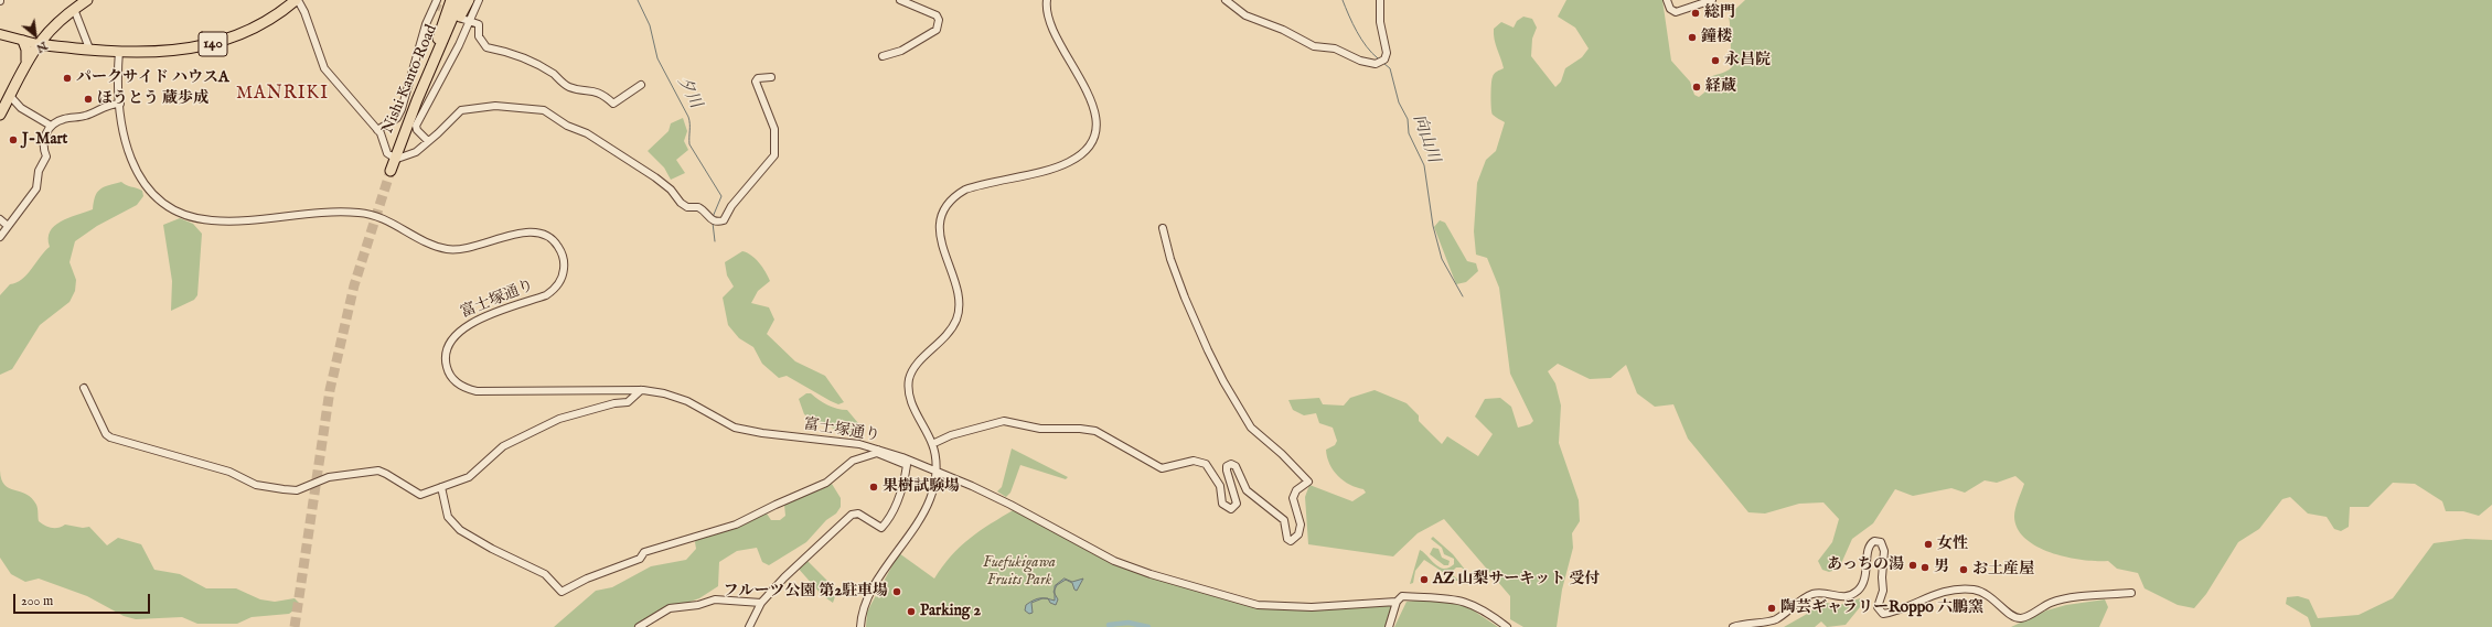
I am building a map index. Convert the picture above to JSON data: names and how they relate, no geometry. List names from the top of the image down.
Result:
{
  "streets": {
    "highway": ["140", "Nishi Kanto Road"],
    "street": ["富士塚通り"]
  },
  "crossings": [
    ["140", "富士塚通り"]
  ],
  "districts": ["MANRIKI"],
  "water": ["夕川", "向山川"],
  "parks": ["Fuefukigawa Fruits Park"],
  "places": [
    "総門",
    "鐘楼",
    "永昌院",
    "パークサイド ハウスA",
    "経蔵",
    "ほうとう 蔵歩成",
    "J-Mart",
    "果樹試験場",
    "女性",
    "あっちの湯",
    "男",
    "お土産屋",
    "AZ 山梨サーキット 受付",
    "フルーツ公園 第2駐車場",
    "陶芸ギャラリーRoppo 六鵬窯",
    "Parking 2"
  ],
  "scale_bar": "200 m",
  "north": "bottom right"
}
